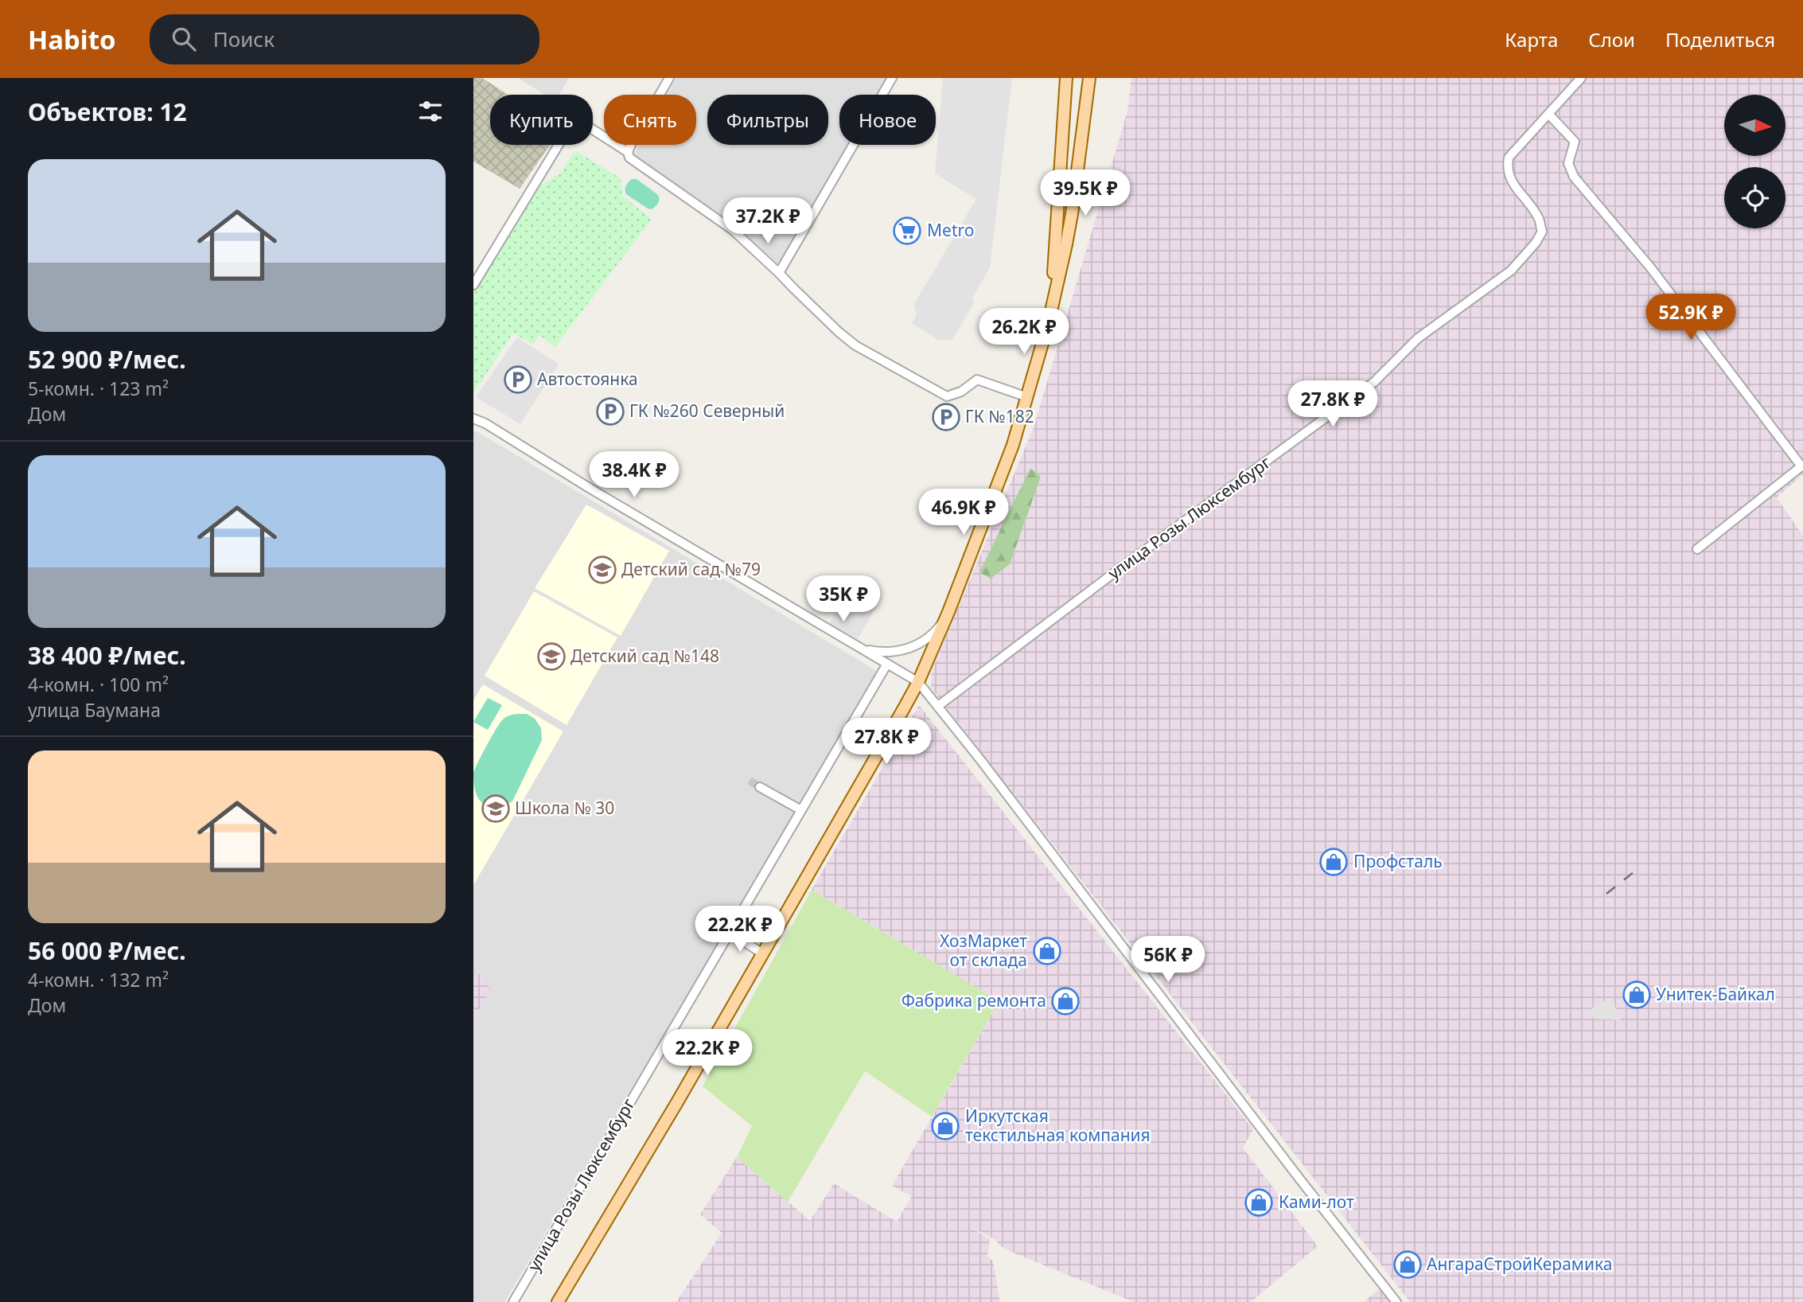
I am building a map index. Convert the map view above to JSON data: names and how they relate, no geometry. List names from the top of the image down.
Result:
{
  "streets": {
    "street": ["улица Розы Люксембург"]
  },
  "places": {
    "supermarket": ["Metro"],
    "parking": ["Автостоянка", "ГК №260 Северный", "ГК №182"],
    "school or university": ["Детский сад №79", "Детский сад №148", "Школа № 30"],
    "shop": [
      "Профсталь",
      "ХозМаркет от склада",
      "Унитек-Байкал",
      "Фабрика ремонта",
      "Иркутская текстильная компания",
      "Ками-лот",
      "АнгараСтройКерамика"
    ]
  },
  "north": "right",
  "page": {
    "header": "Habito",
    "search": "Поиск",
    "nav": ["Карта", "Слои", "Поделиться"],
    "heading": "Объектов: 12",
    "chip": [
      "Купить",
      "Снять",
      "Фильтры",
      "Новое"
    ],
    "list": [
      {
        "name": "52 900 ₽/мес.",
        "note": "5-комн. · 123 m² · Дом"
      },
      {
        "name": "38 400 ₽/мес.",
        "note": "4-комн. · 100 m² · улица Баумана"
      },
      {
        "name": "56 000 ₽/мес.",
        "note": "4-комн. · 132 m² · Дом"
      }
    ],
    "price": [
      "39.5K ₽",
      "37.2K ₽",
      "52.9K ₽",
      "26.2K ₽",
      "27.8K ₽",
      "38.4K ₽",
      "46.9K ₽",
      "35K ₽",
      "27.8K ₽",
      "22.2K ₽",
      "56K ₽",
      "22.2K ₽"
    ]
  }
}
